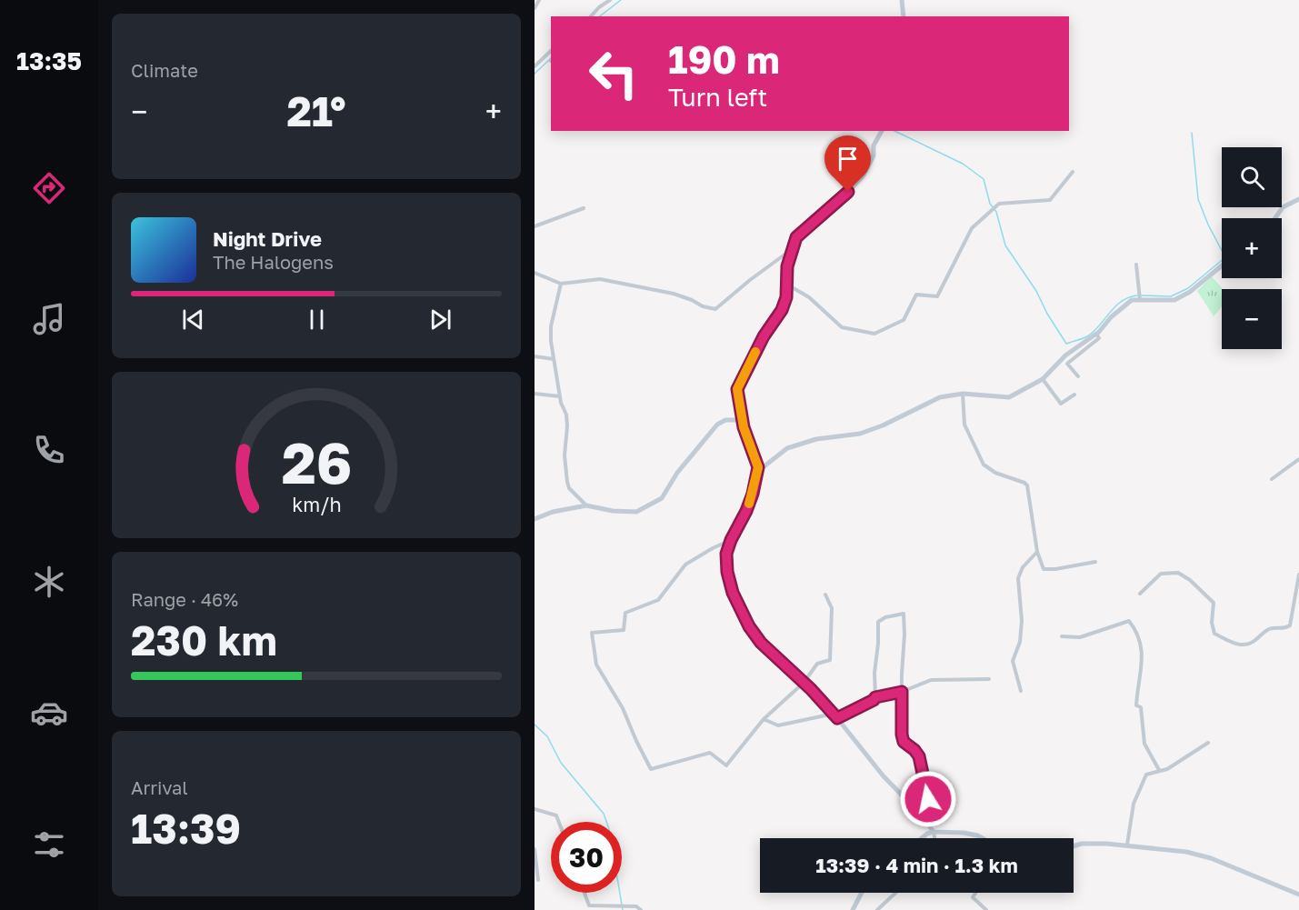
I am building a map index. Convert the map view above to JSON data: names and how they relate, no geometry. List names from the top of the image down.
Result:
{
  "page": {
    "tabs": "13:35",
    "tile": [
      "Climate",
      ["Range · 46%", "230 km"],
      ["Arrival", "13:39"]
    ],
    "turn": ["190 m", "Turn left"],
    "heat": ["−", "21°", "+"],
    "map_buttons": ["+", "−"],
    "song": ["Night Drive", "The Halogens"],
    "limit": "30",
    "trip": "13:39 · 4 min · 1.3 km",
    "gauge": ["26", "km/h"]
  }
}
